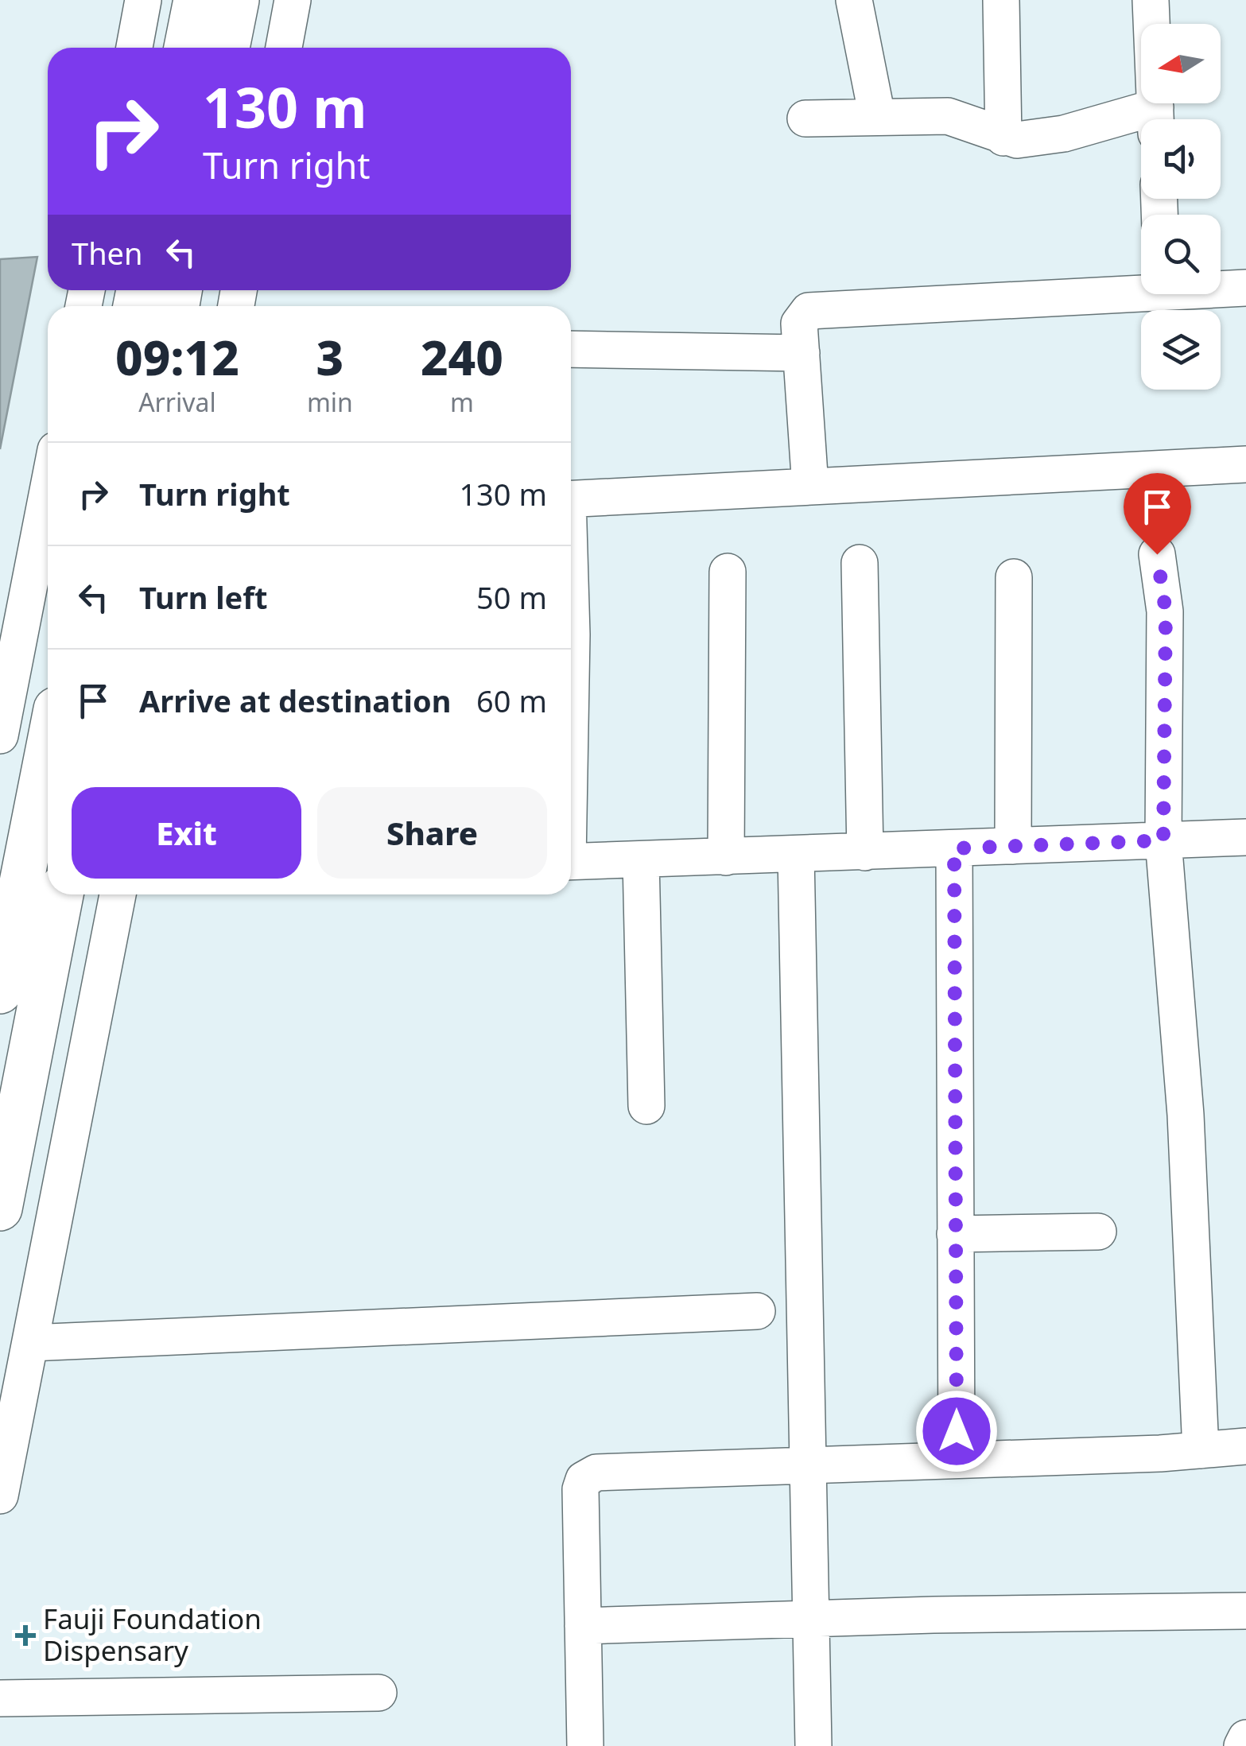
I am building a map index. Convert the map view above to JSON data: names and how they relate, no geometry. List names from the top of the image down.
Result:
{
  "places": {
    "health": ["Fauji Foundation Dispensary"]
  },
  "north": "left",
  "page": {
    "turn": ["130 m", "Turn right"],
    "then": "Then",
    "eta": [
      "09:12",
      "Arrival",
      "3",
      "min",
      "240",
      "m"
    ],
    "list": [
      {
        "name": "Turn right",
        "value": "130 m"
      },
      {
        "name": "Turn left",
        "value": "50 m"
      },
      {
        "name": "Arrive at destination",
        "value": "60 m"
      }
    ],
    "buttons": ["Exit", "Share"]
  }
}
